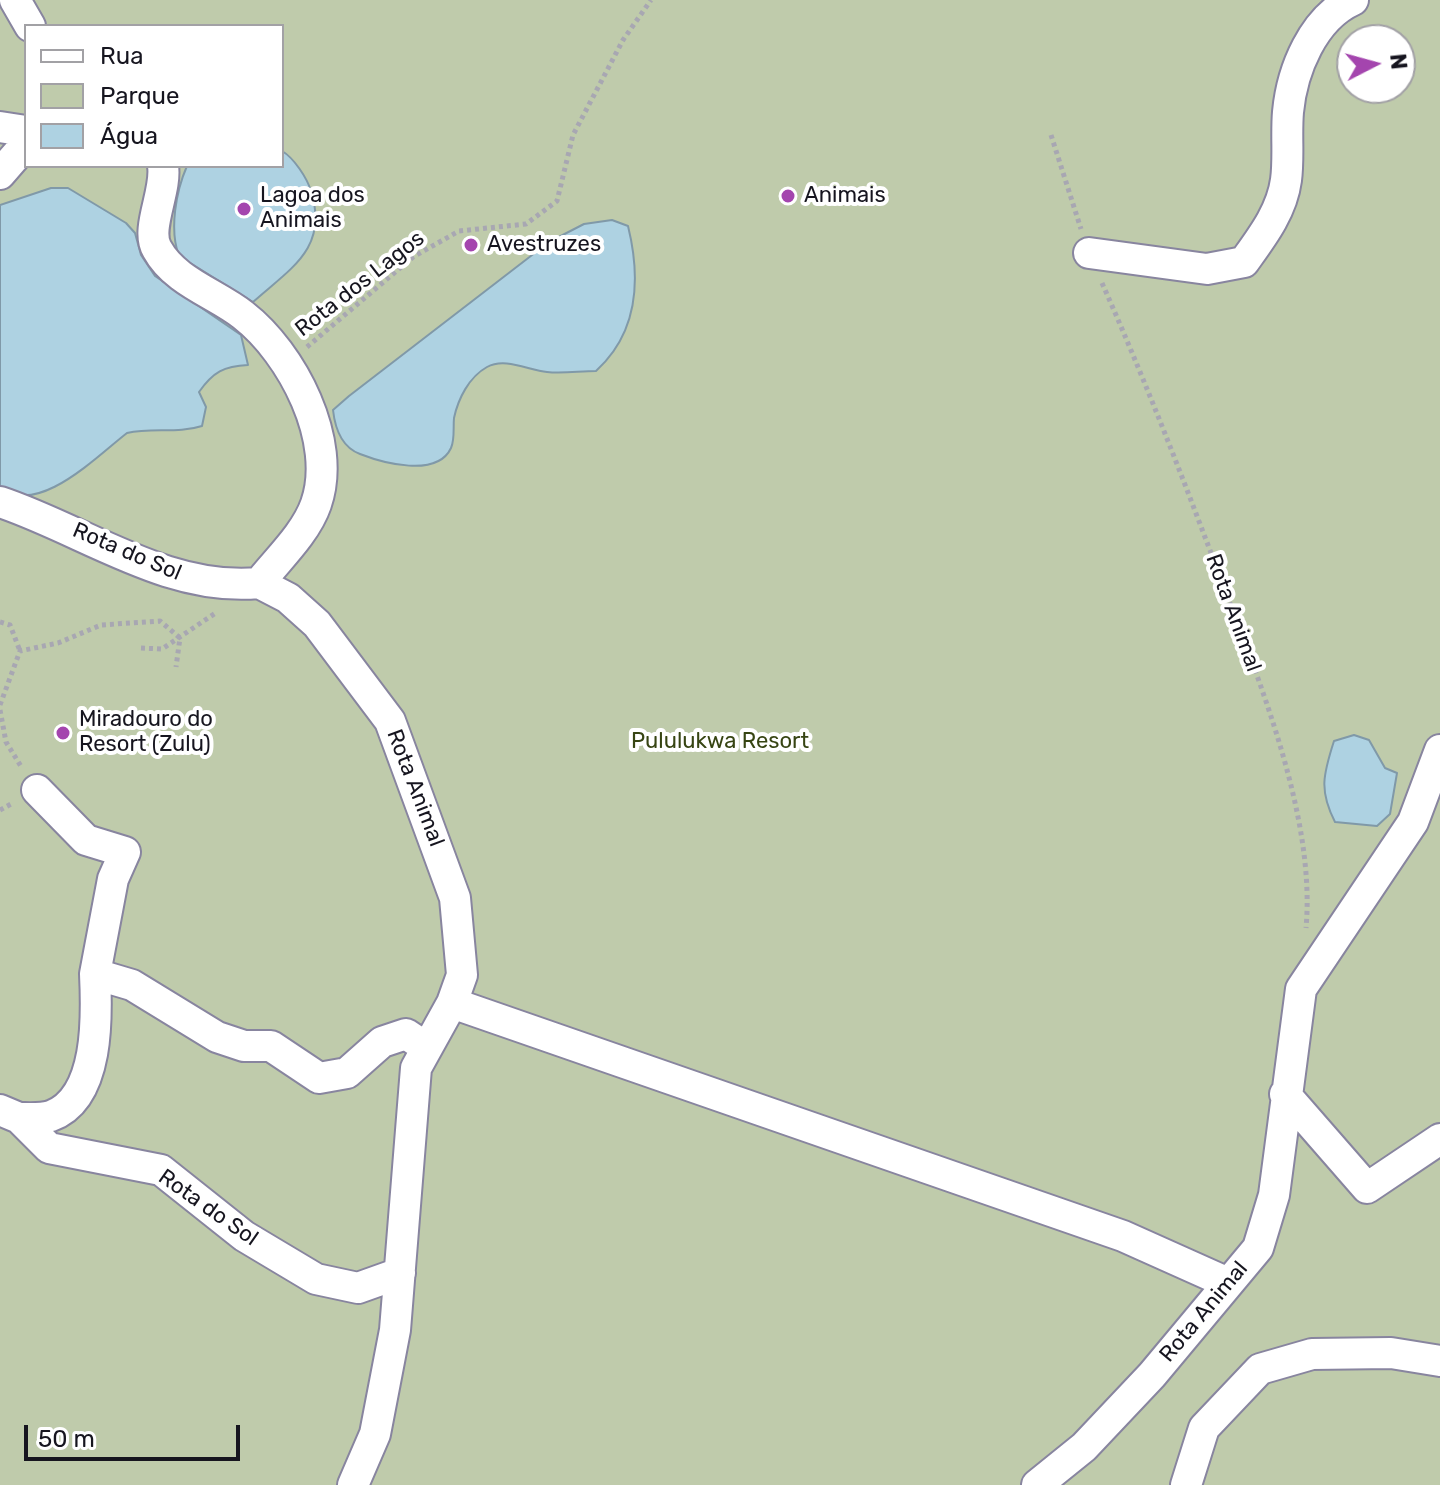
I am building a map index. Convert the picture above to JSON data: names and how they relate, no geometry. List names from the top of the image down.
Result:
{
  "streets": {
    "street": ["Rota do Sol", "Rota Animal"],
    "path": ["Rota dos Lagos"]
  },
  "crossings": [
    ["Rota do Sol", "Rota Animal"]
  ],
  "parks": ["Pululukwa Resort"],
  "places": [
    "Animais",
    "Lagoa dos Animais",
    "Avestruzes",
    "Miradouro do Resort (Zulu)"
  ],
  "legend": ["Rua", "Parque", "Água"],
  "scale_bar": "50 m",
  "north": "right"
}
